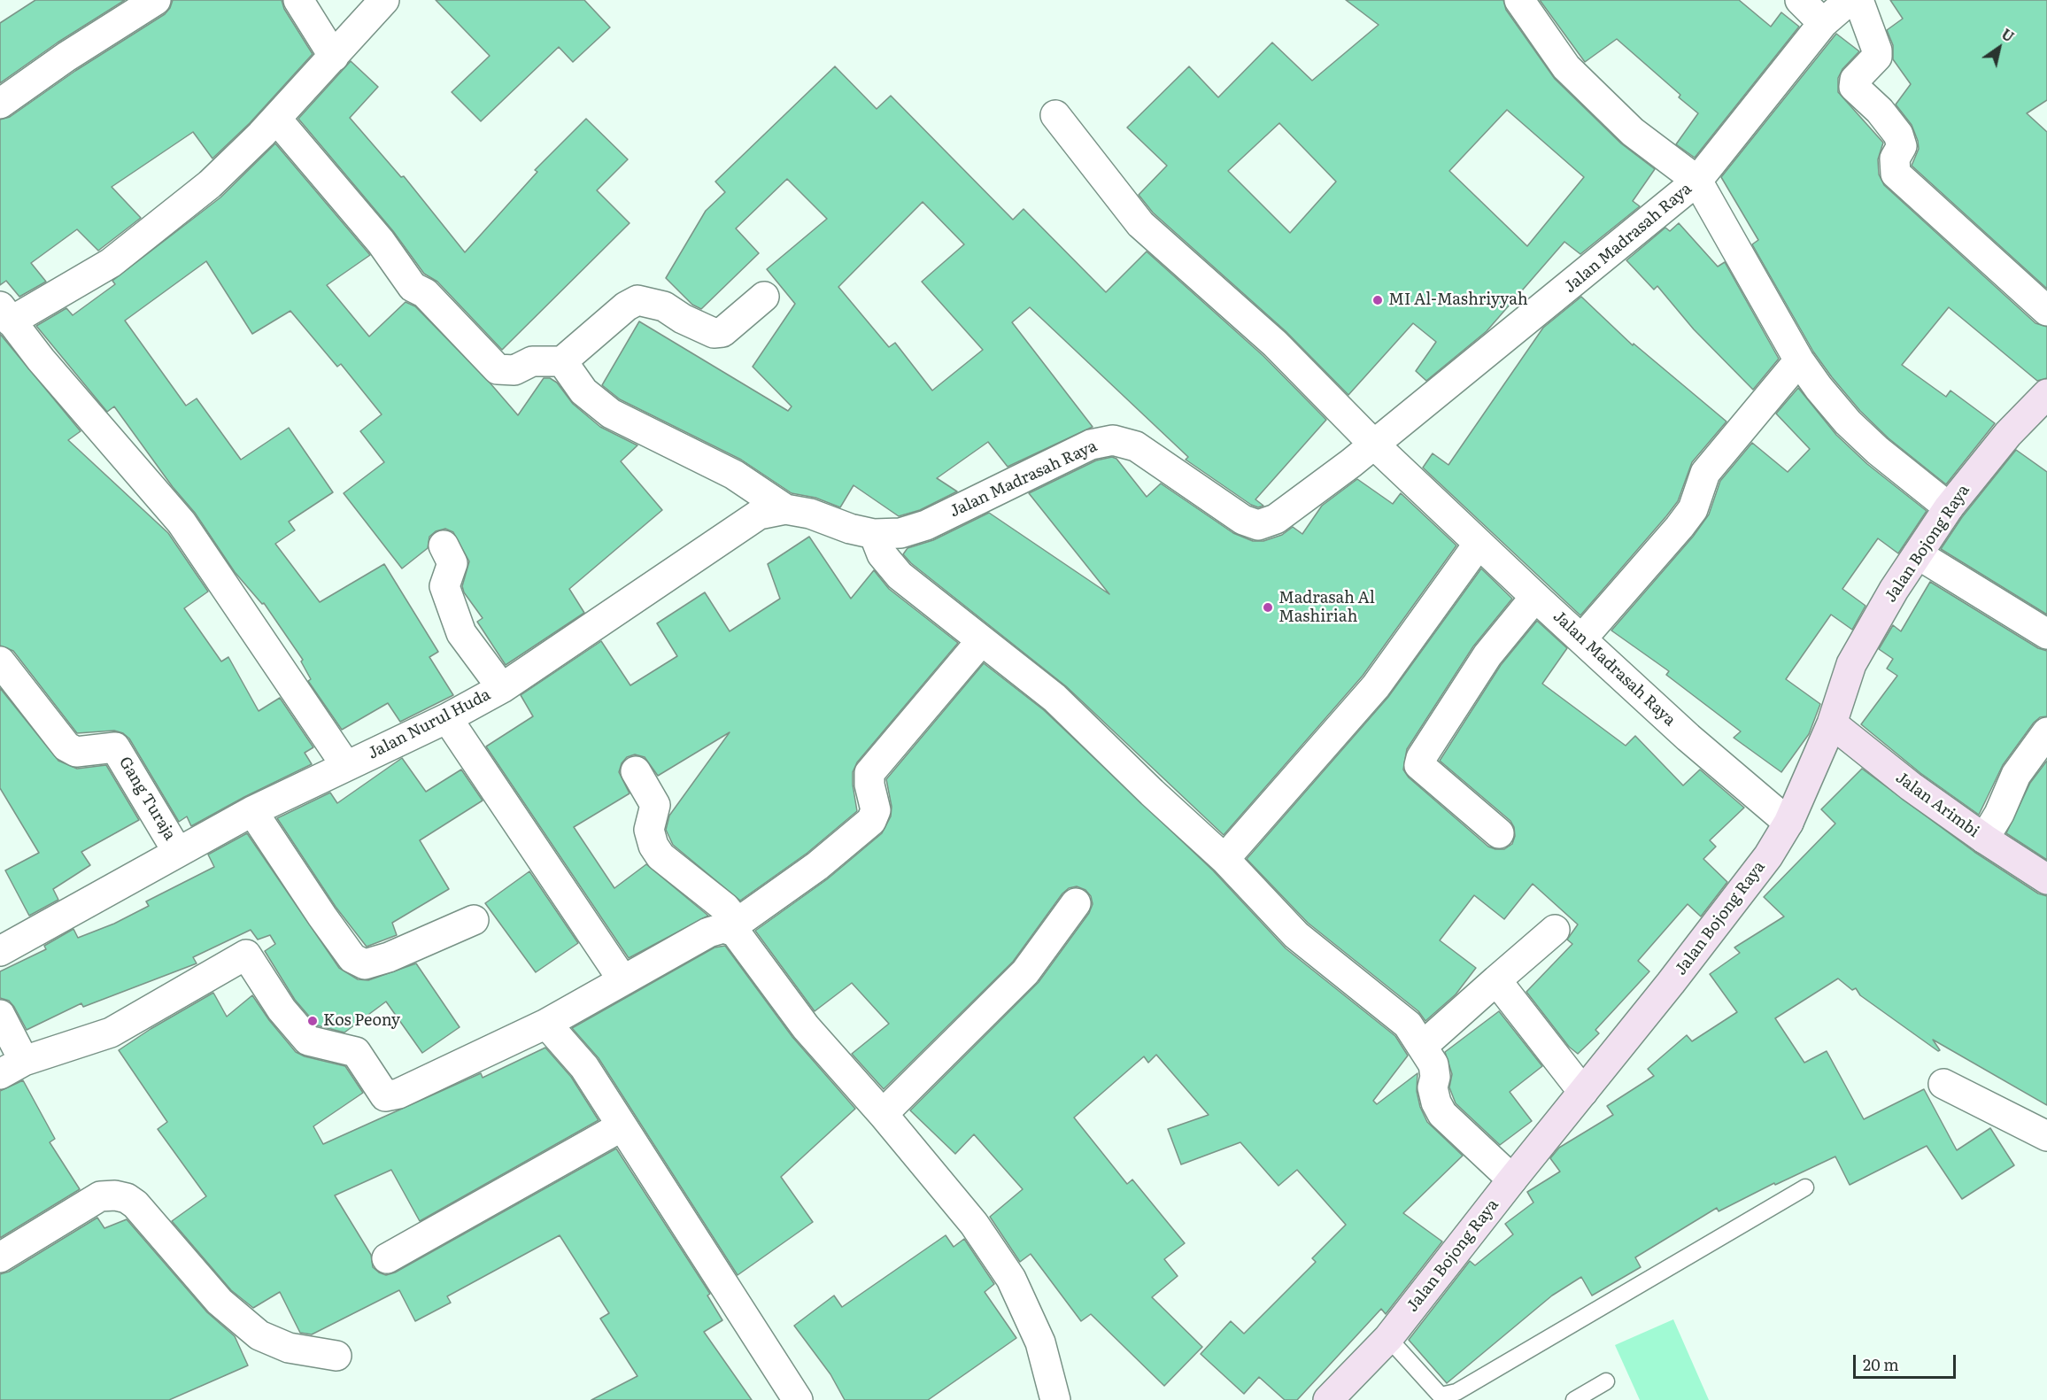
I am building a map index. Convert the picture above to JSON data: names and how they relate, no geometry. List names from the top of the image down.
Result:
{
  "streets": {
    "street": [
      "Jalan Madrasah Raya",
      "Jalan Bojong Raya",
      "Jalan Nurul Huda",
      "Gang Turaja",
      "Jalan Arimbi"
    ]
  },
  "crossings": [
    ["Jalan Madrasah Raya", "Jalan Bojong Raya"],
    ["Jalan Madrasah Raya", "Jalan Nurul Huda"],
    ["Jalan Bojong Raya", "Jalan Arimbi"],
    ["Jalan Nurul Huda", "Gang Turaja"]
  ],
  "places": ["MI Al-Mashriyyah", "Madrasah Al Mashiriah", "Kos Peony"],
  "scale_bar": "20 m",
  "north": "top right"
}
